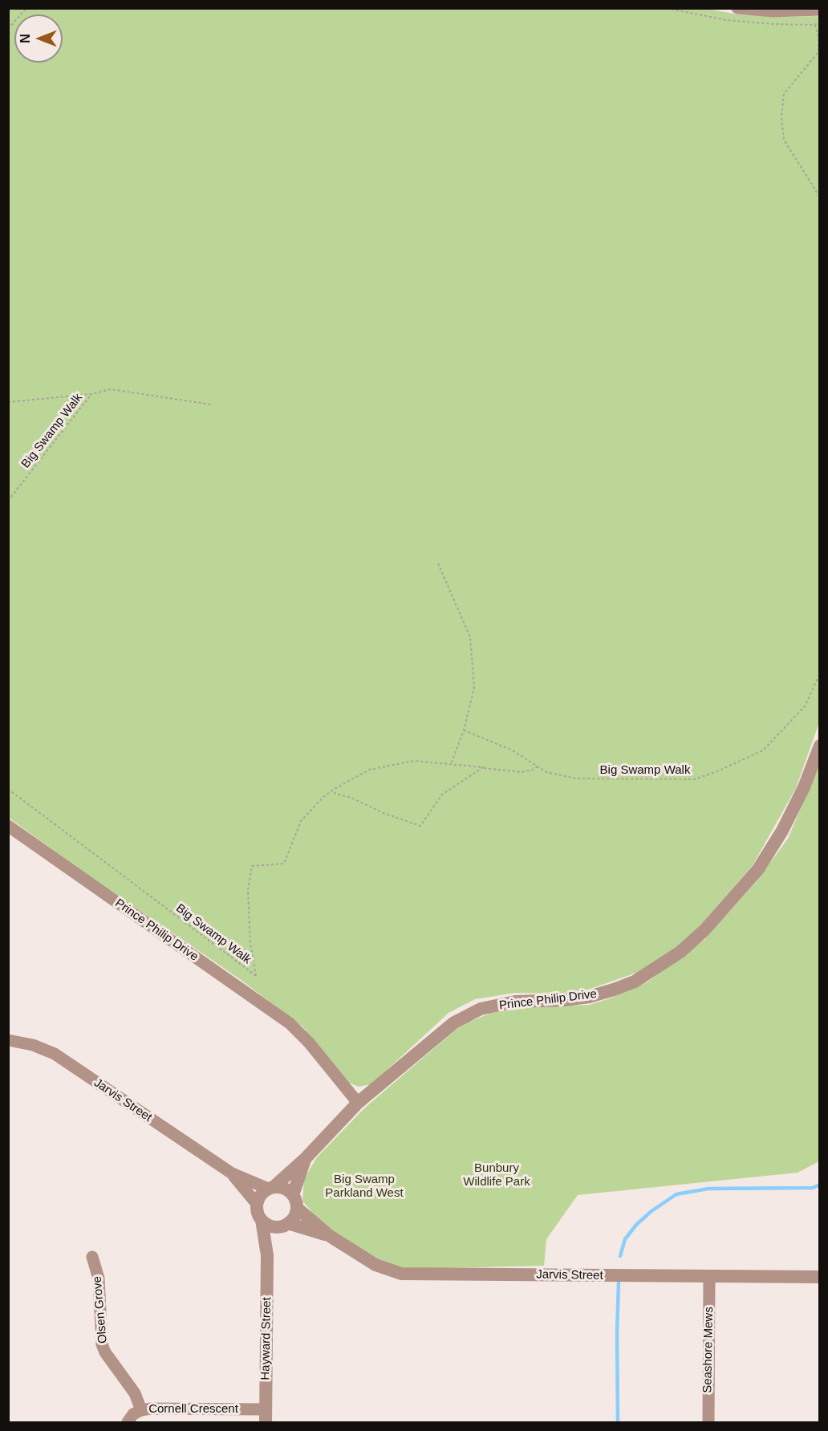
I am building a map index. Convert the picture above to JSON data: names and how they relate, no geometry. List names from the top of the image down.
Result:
{
  "streets": {
    "street": [
      "Prince Philip Drive",
      "Jarvis Street",
      "Olsen Grove",
      "Hayward Street",
      "Seashore Mews",
      "Cornell Crescent"
    ],
    "path": ["Big Swamp Walk"]
  },
  "crossings": [
    ["Prince Philip Drive", "Jarvis Street"],
    ["Prince Philip Drive", "Hayward Street"],
    ["Jarvis Street", "Hayward Street"],
    ["Jarvis Street", "Seashore Mews"],
    ["Olsen Grove", "Cornell Crescent"],
    ["Hayward Street", "Cornell Crescent"]
  ],
  "parks": ["Bunbury Wildlife Park", "Big Swamp Parkland West"],
  "north": "left"
}
